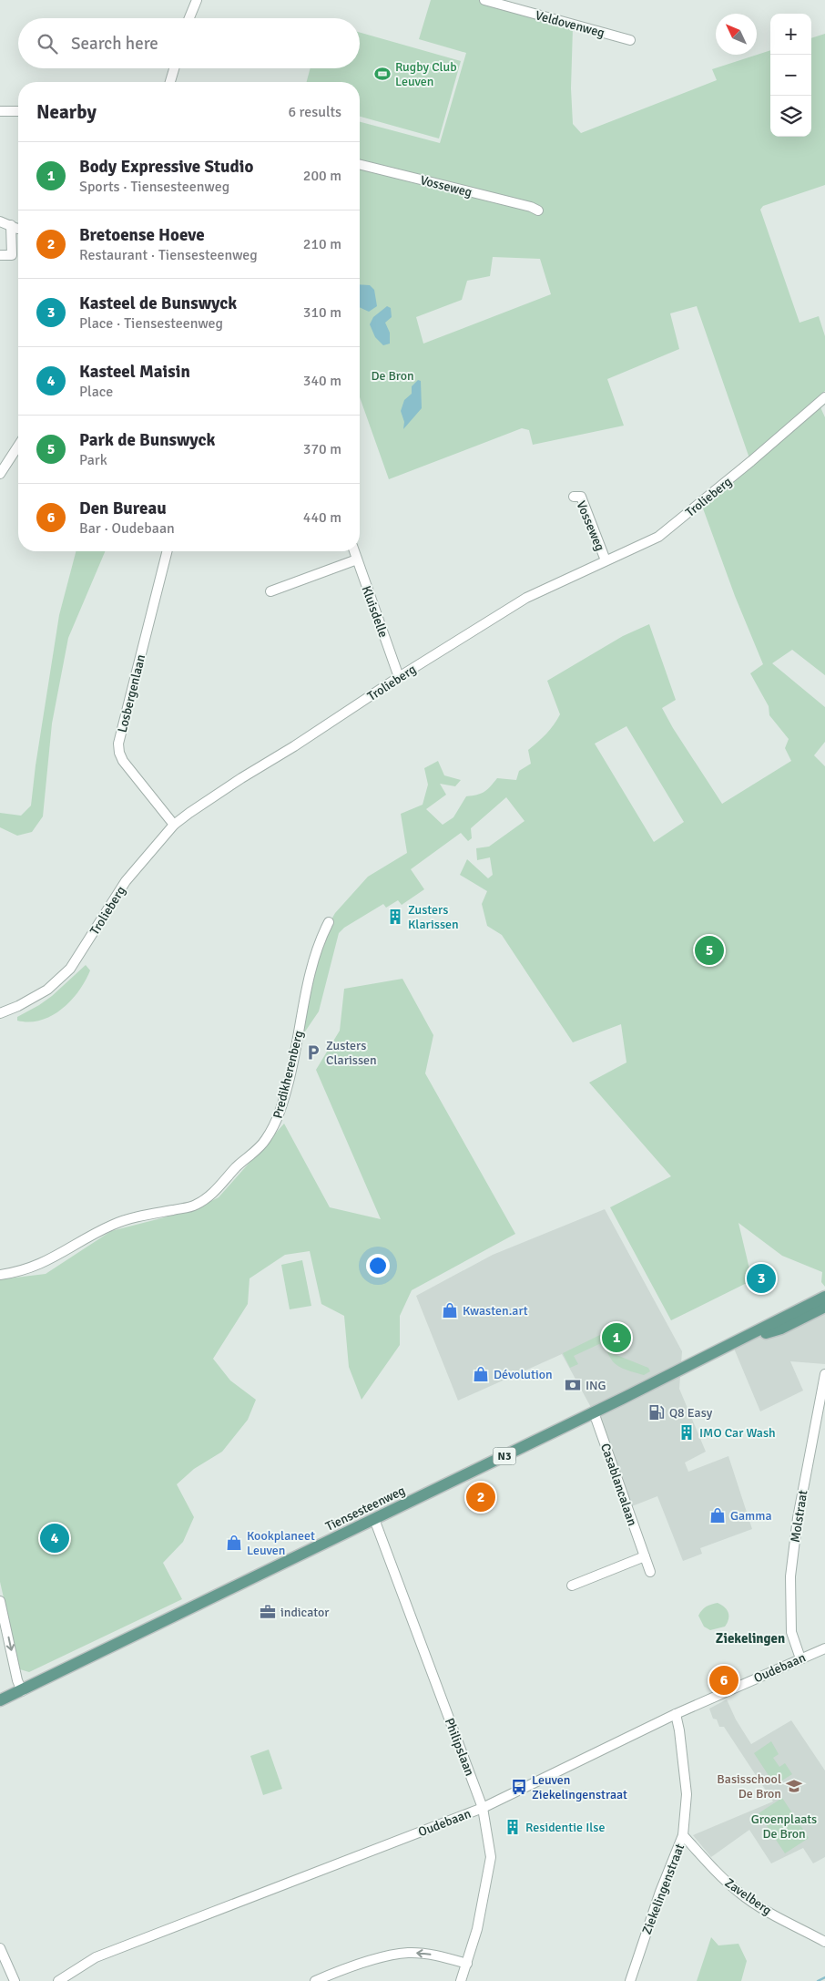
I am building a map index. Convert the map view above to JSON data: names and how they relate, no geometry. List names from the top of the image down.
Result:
{
  "streets": {
    "main road": ["N3", "Tiensesteenweg"],
    "street": [
      "Veldovenweg",
      "Vosseweg",
      "Trolieberg",
      "Kluisdelle",
      "Losbergenlaan",
      "Predikherenberg",
      "Casablancalaan",
      "Molstraat",
      "Oudebaan",
      "Philipslaan",
      "Ziekelingenstraat",
      "Zavelberg"
    ]
  },
  "crossings": [
    ["Vosseweg", "Trolieberg"],
    ["Trolieberg", "Kluisdelle"],
    ["Trolieberg", "Losbergenlaan"],
    ["Casablancalaan", "Tiensesteenweg"],
    ["Tiensesteenweg", "Philipslaan"],
    ["Molstraat", "Oudebaan"],
    ["Oudebaan", "Philipslaan"],
    ["Oudebaan", "Ziekelingenstraat"],
    ["Ziekelingenstraat", "Zavelberg"]
  ],
  "districts": ["Ziekelingen"],
  "parks": ["De Bron", "Groenplaats De Bron"],
  "places": {
    "sports": ["Rugby Club Leuven"],
    "building": ["Zusters Klarissen", "IMO Car Wash", "Residentie Ilse"],
    "parking": ["Zusters Clarissen"],
    "shop": [
      "Kwasten.art",
      "Dévolution",
      "Gamma",
      "Kookplaneet Leuven"
    ],
    "bank": ["ING"],
    "fuel station": ["Q8 Easy"],
    "office": ["indicator"],
    "school or university": ["Basisschool De Bron"],
    "bus stop": ["Leuven Ziekelingenstraat"]
  },
  "north": "top left",
  "page": {
    "map_buttons": ["+", "−"],
    "search": "Search here",
    "heading": ["Nearby", "6 results"],
    "list": [
      {
        "mark": "1",
        "name": "Body Expressive Studio",
        "note": "Sports · Tiensesteenweg",
        "value": "200 m"
      },
      {
        "mark": "2",
        "name": "Bretoense Hoeve",
        "note": "Restaurant · Tiensesteenweg",
        "value": "210 m"
      },
      {
        "mark": "3",
        "name": "Kasteel de Bunswyck",
        "note": "Place · Tiensesteenweg",
        "value": "310 m"
      },
      {
        "mark": "4",
        "name": "Kasteel Maisin",
        "note": "Place",
        "value": "340 m"
      },
      {
        "mark": "5",
        "name": "Park de Bunswyck",
        "note": "Park",
        "value": "370 m"
      },
      {
        "mark": "6",
        "name": "Den Bureau",
        "note": "Bar · Oudebaan",
        "value": "440 m"
      }
    ],
    "pins": [
      "5",
      "3",
      "1",
      "2",
      "4",
      "6"
    ]
  }
}
